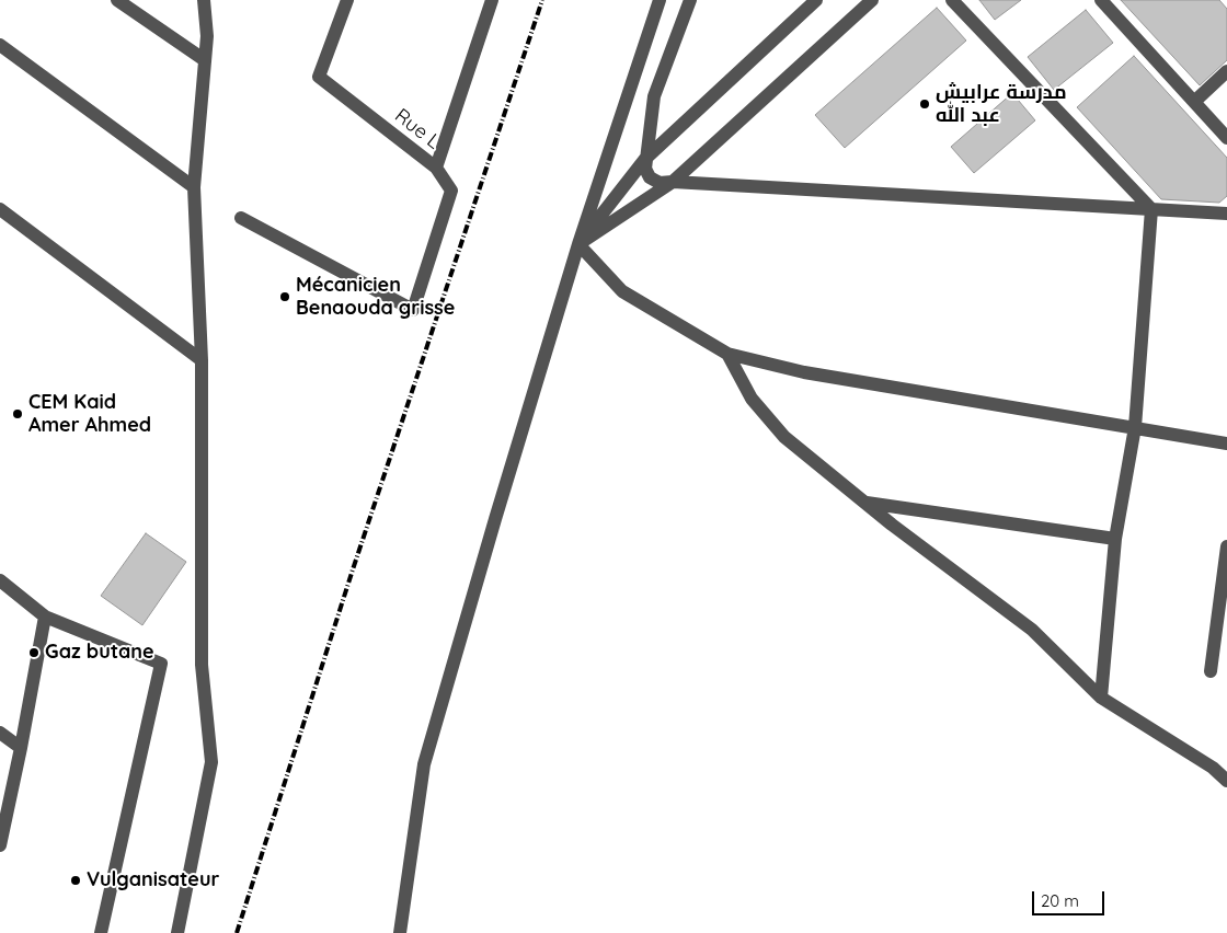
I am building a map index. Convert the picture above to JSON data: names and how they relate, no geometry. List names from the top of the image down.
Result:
{
  "streets": {
    "street": ["Rue L"]
  },
  "places": [
    "مدرسة عرابيش عبد الله",
    "Mécanicien Benaouda grisse",
    "CEM Kaid Amer Ahmed",
    "Gaz butane",
    "Vulganisateur"
  ],
  "scale_bar": "20 m"
}
